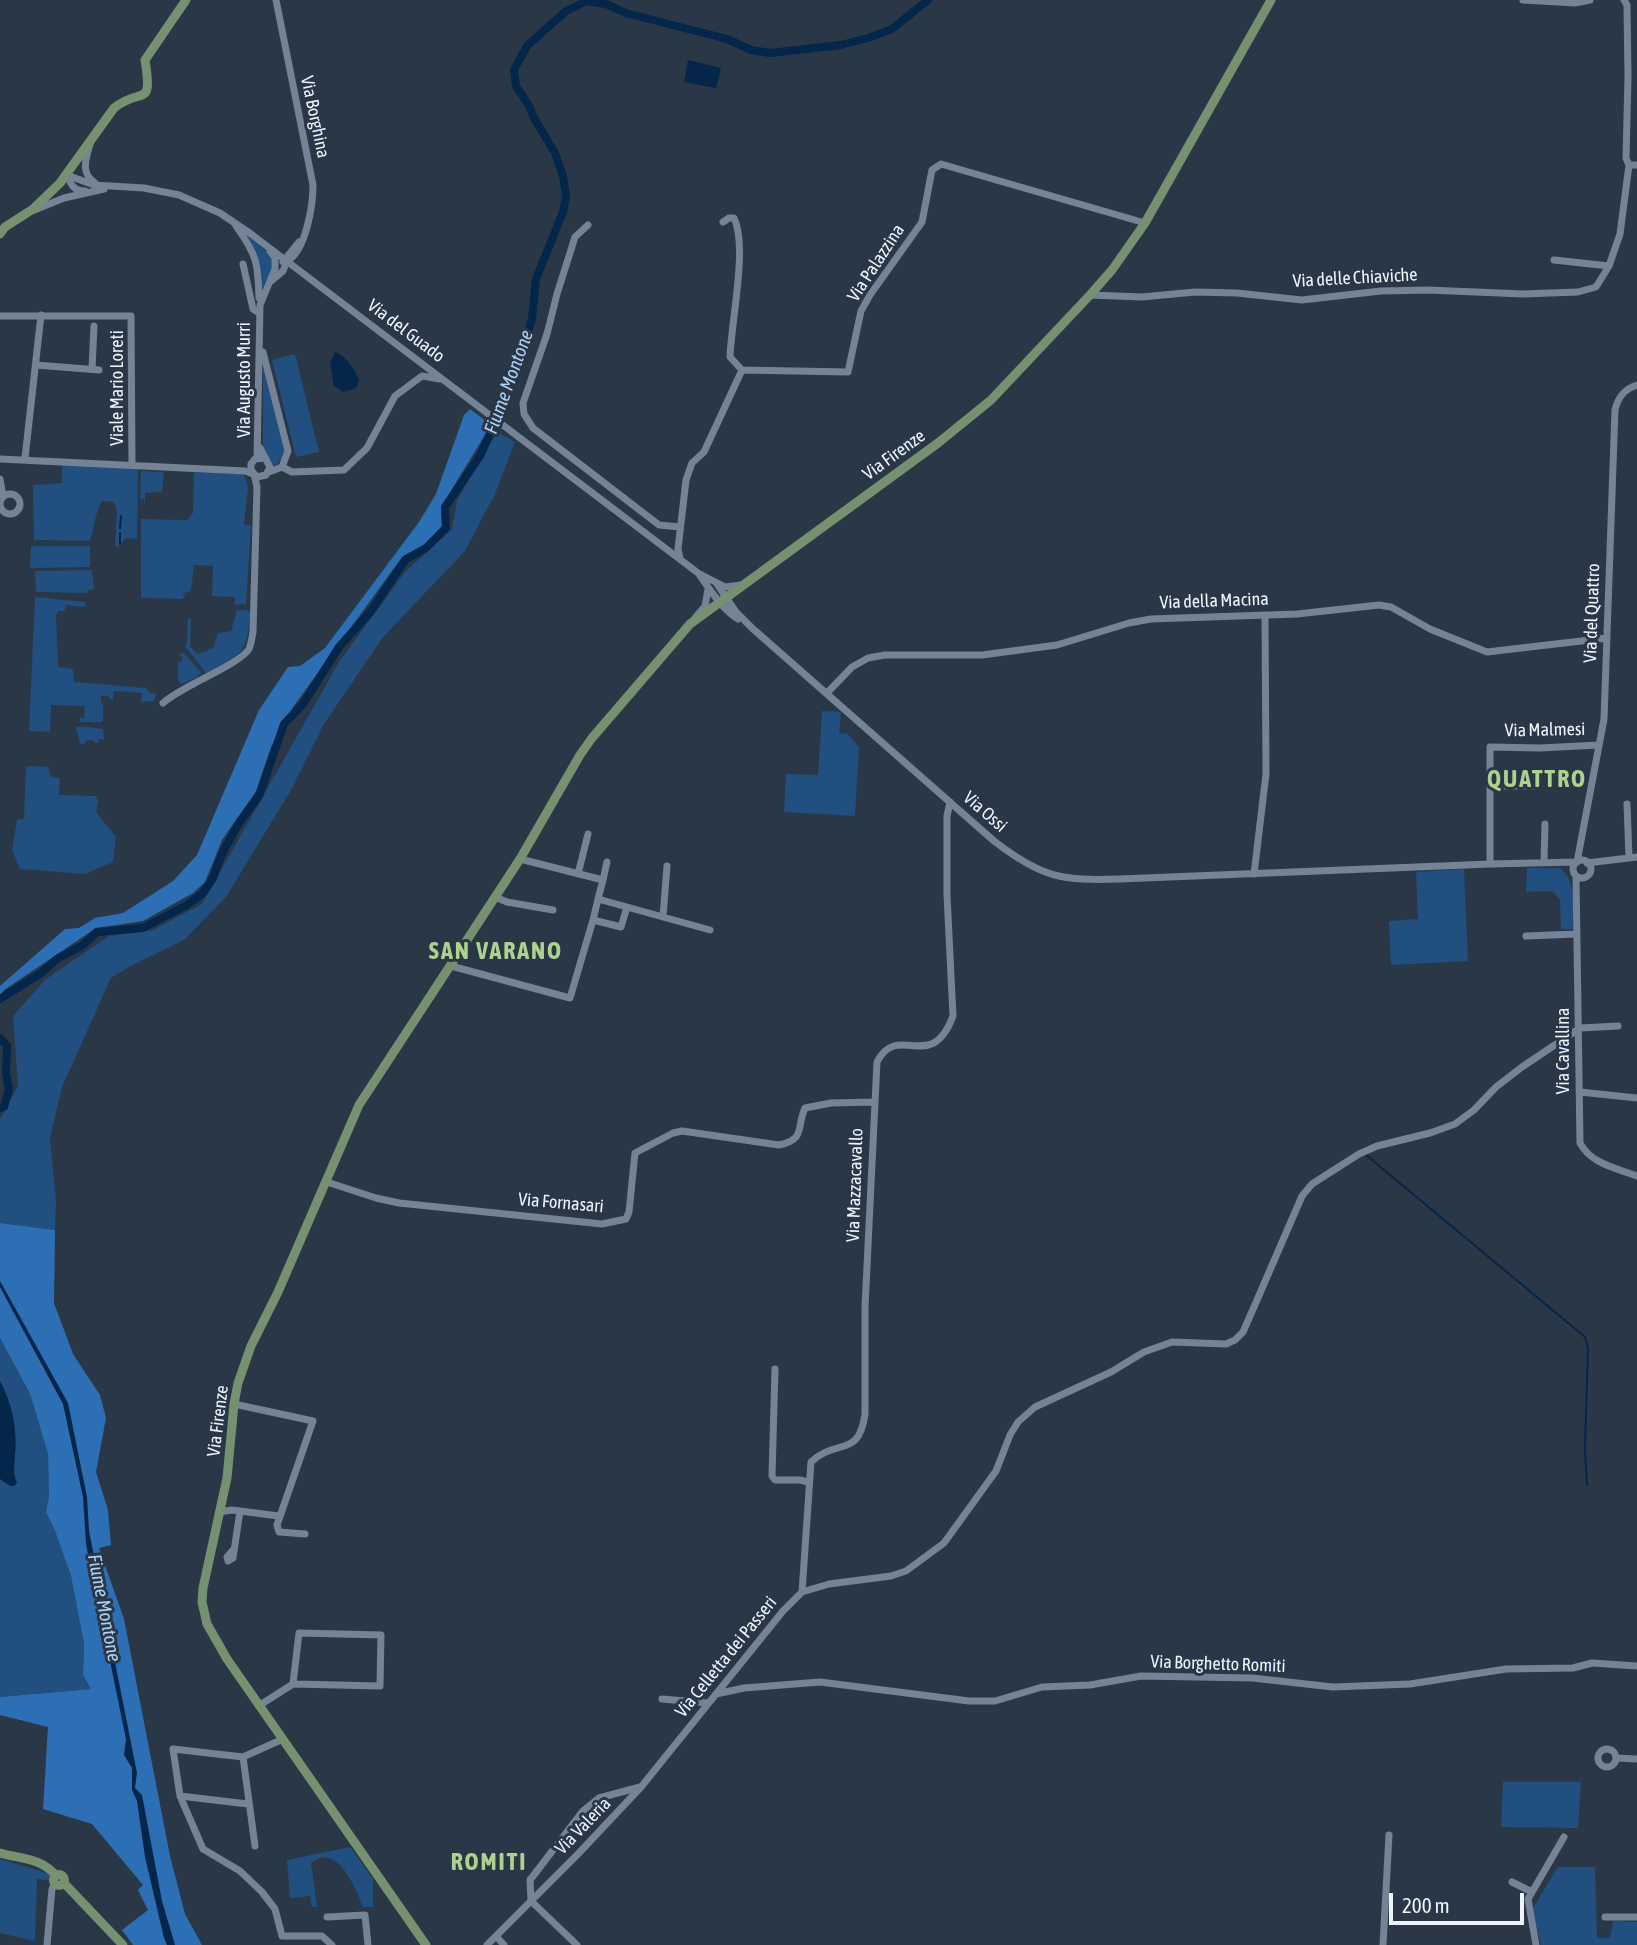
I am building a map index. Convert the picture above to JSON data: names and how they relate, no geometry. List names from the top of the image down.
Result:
{
  "streets": {
    "main road": ["Via Firenze"],
    "street": [
      "Via Borghina",
      "Via Palazzina",
      "Via delle Chiaviche",
      "Via del Guado",
      "Via Augusto Murri",
      "Viale Mario Loreti",
      "Via della Macina",
      "Via del Quattro",
      "Via Malmesi",
      "Via Ossi",
      "Via Cavallina",
      "Via Mazzacavallo",
      "Via Fornasari",
      "Via Celletta dei Passeri",
      "Via Borghetto Romiti",
      "Via Valeria"
    ]
  },
  "crossings": [
    ["Via Borghina", "Via del Guado"],
    ["Via Borghina", "Via Augusto Murri"],
    ["Via Palazzina", "Via Firenze"],
    ["Via delle Chiaviche", "Via Firenze"],
    ["Via del Guado", "Via Augusto Murri"],
    ["Via del Guado", "Via Firenze"],
    ["Via del Guado", "Via Ossi"],
    ["Via Firenze", "Via Ossi"],
    ["Via Firenze", "Via Fornasari"],
    ["Via della Macina", "Via del Quattro"],
    ["Via della Macina", "Via Ossi"],
    ["Via del Quattro", "Via Malmesi"],
    ["Via del Quattro", "Via Ossi"],
    ["Via del Quattro", "Via Cavallina"],
    ["Via Malmesi", "Via Ossi"],
    ["Via Ossi", "Via Mazzacavallo"],
    ["Via Cavallina", "Via Celletta dei Passeri"],
    ["Via Mazzacavallo", "Via Fornasari"],
    ["Via Mazzacavallo", "Via Celletta dei Passeri"],
    ["Via Celletta dei Passeri", "Via Borghetto Romiti"],
    ["Via Celletta dei Passeri", "Via Valeria"]
  ],
  "districts": ["QUATTRO", "SAN VARANO", "ROMITI"],
  "water": ["Fiume Montone"],
  "scale_bar": "200 m"
}
